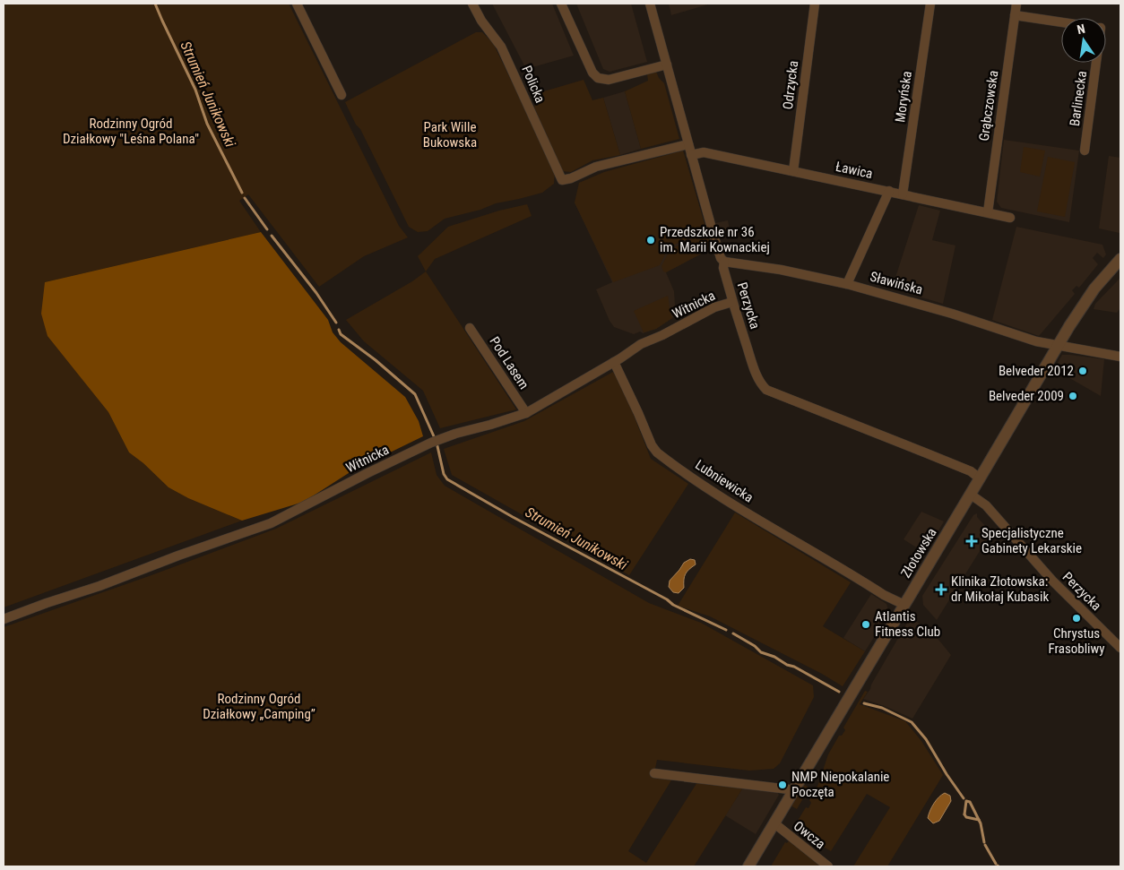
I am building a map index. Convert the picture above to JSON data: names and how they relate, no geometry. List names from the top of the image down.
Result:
{
  "streets": {
    "street": [
      "Policka",
      "Odrzycka",
      "Moryńska",
      "Barlinecka",
      "Grąbczowska",
      "Ławica",
      "Sławińska",
      "Witnicka",
      "Perzycka",
      "Pod Lasem",
      "Lubniewicka",
      "Złotowska",
      "Owcza"
    ]
  },
  "crossings": [
    ["Policka", "Perzycka"],
    ["Odrzycka", "Ławica"],
    ["Moryńska", "Ławica"],
    ["Grąbczowska", "Ławica"],
    ["Ławica", "Perzycka"],
    ["Sławińska", "Perzycka"],
    ["Sławińska", "Złotowska"],
    ["Witnicka", "Perzycka"],
    ["Witnicka", "Pod Lasem"],
    ["Witnicka", "Lubniewicka"],
    ["Perzycka", "Złotowska"],
    ["Lubniewicka", "Złotowska"],
    ["Złotowska", "Owcza"]
  ],
  "water": ["Strumień Junikowski"],
  "parks": ["Rodzinny Ogród Działkowy \"Leśna Polana\"", "Park Wille Bukowska", "Rodzinny Ogród Działkowy „Camping”"],
  "places": {
    "other": [
      "Przedszkole nr 36 im. Marii Kownackiej",
      "Belveder 2012",
      "Belveder 2009",
      "Chrystus Frasobliwy",
      "Atlantis Fitness Club",
      "NMP Niepokalanie Poczęta"
    ],
    "health": ["Specjalistyczne Gabinety Lekarskie", "Klinika Złotowska: dr Mikołaj Kubasik"]
  },
  "north": "top"
}
